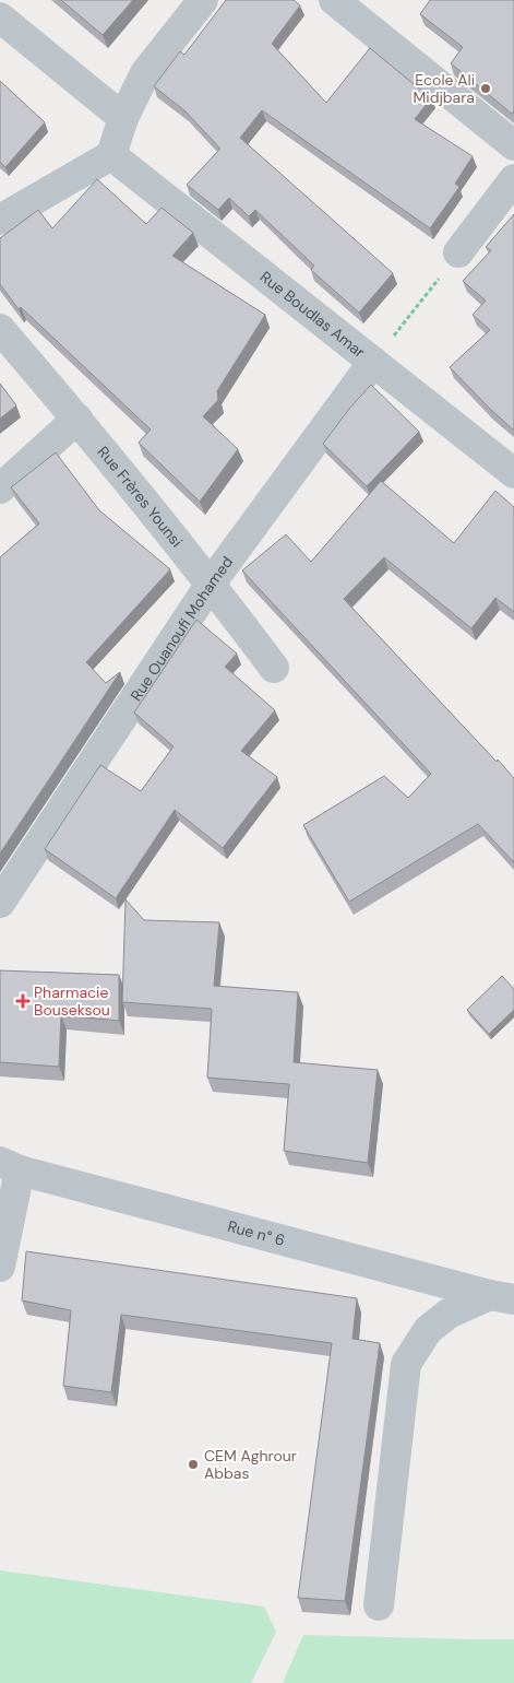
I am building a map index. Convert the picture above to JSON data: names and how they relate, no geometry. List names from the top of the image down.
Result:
{
  "streets": {
    "street": [
      "Rue Boudlas Amar",
      "Rue Frères Younsi",
      "Rue Ouanoufi Mohamed",
      "Rue n° 6"
    ]
  },
  "crossings": [
    ["Rue Boudlas Amar", "Rue Ouanoufi Mohamed"],
    ["Rue Frères Younsi", "Rue Ouanoufi Mohamed"]
  ],
  "places": {
    "other": ["Ecole Ali Midjbara", "CEM Aghrour Abbas"],
    "health": ["Pharmacie Bouseksou"]
  }
}
